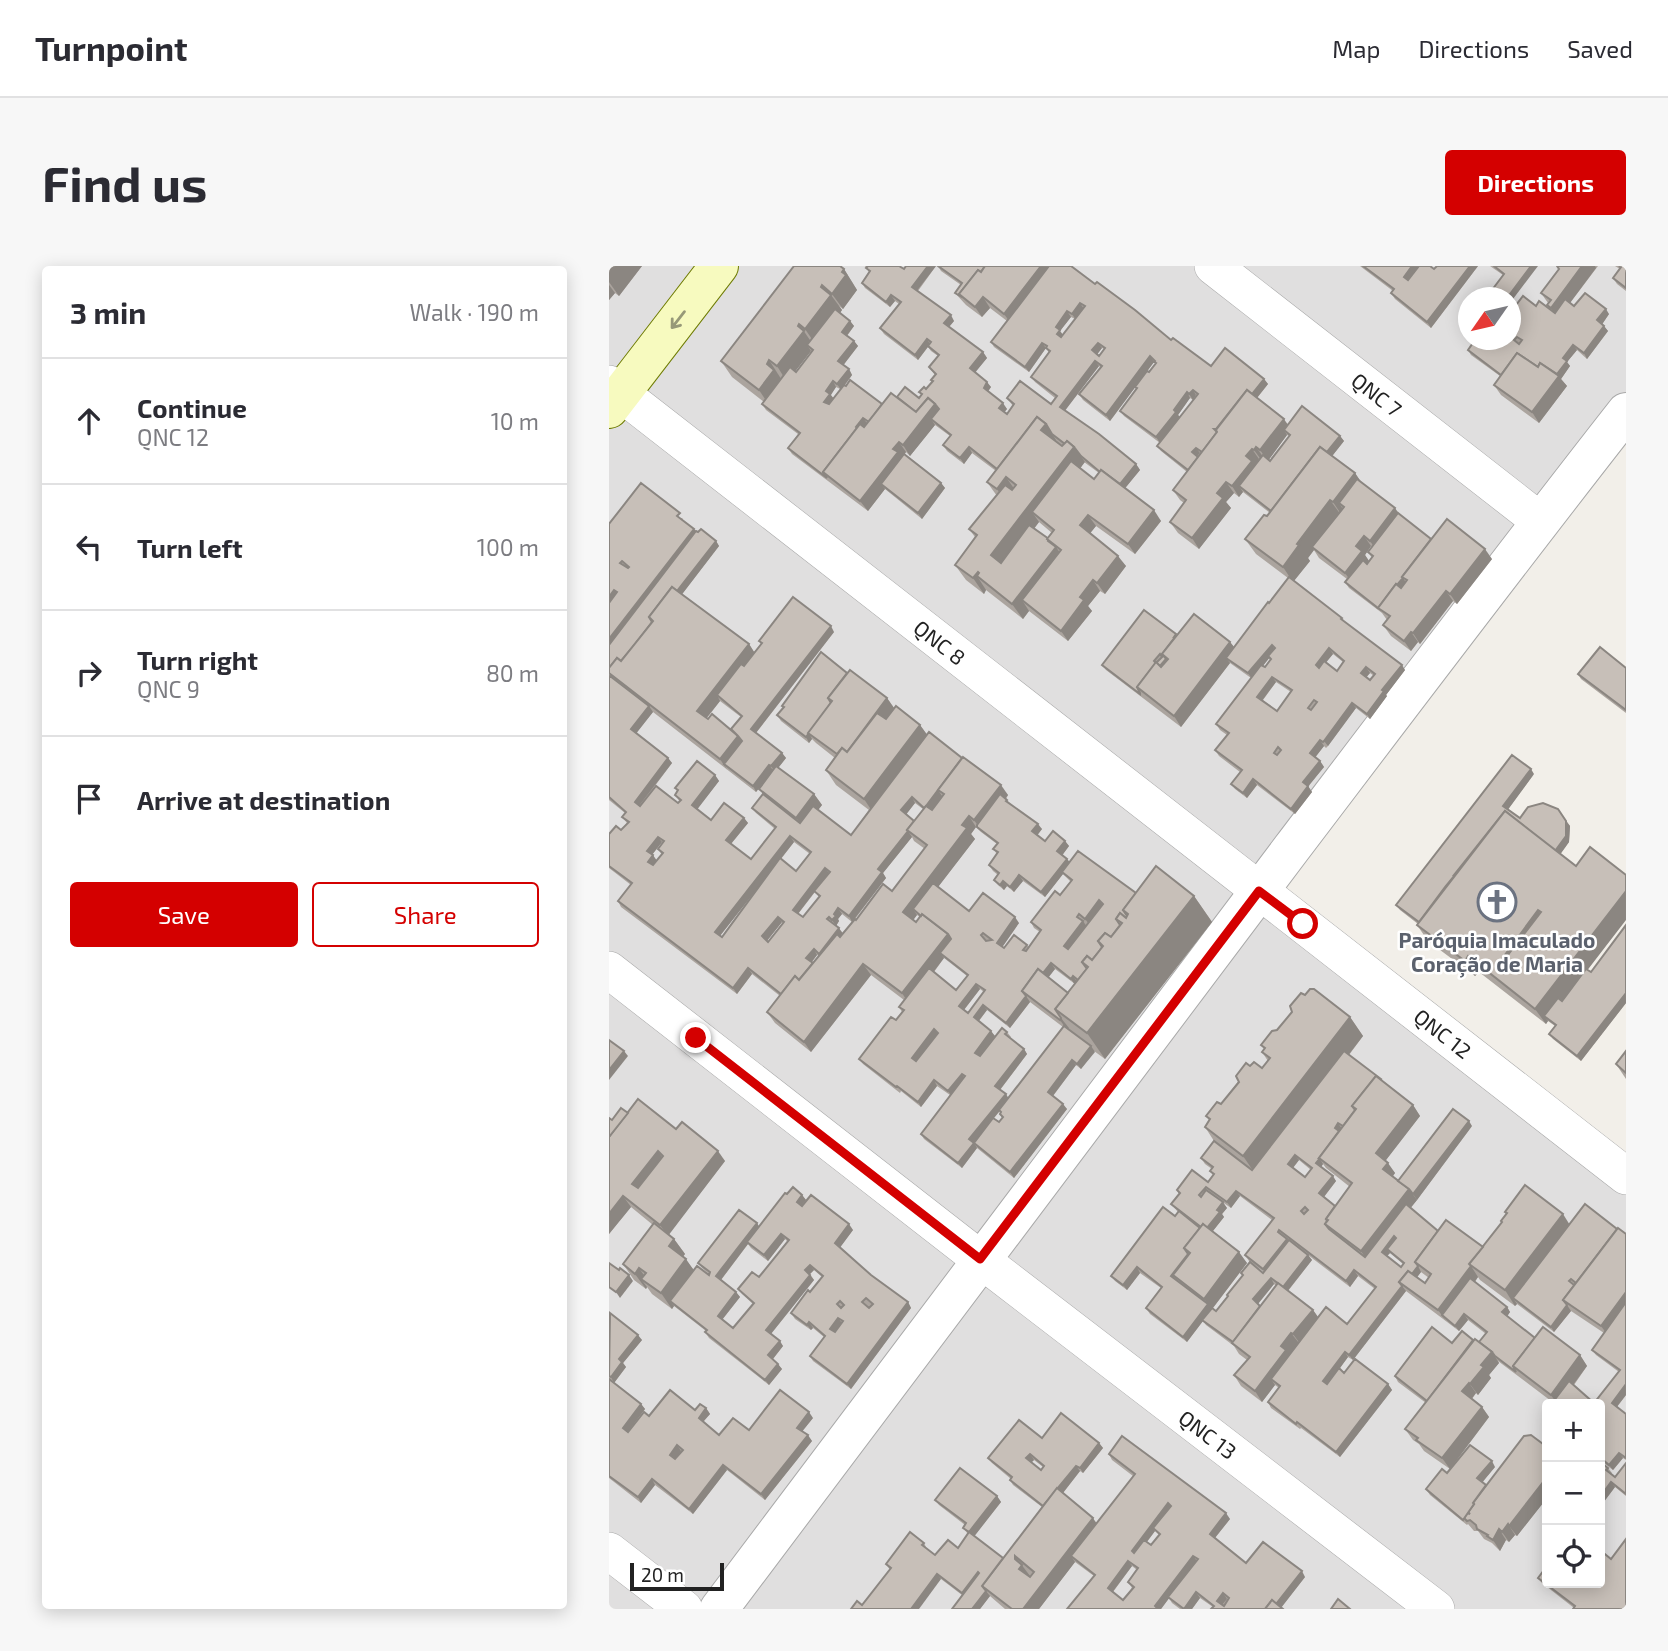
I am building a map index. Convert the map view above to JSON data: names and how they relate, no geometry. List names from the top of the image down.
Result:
{
  "streets": {
    "street": [
      "QNC 7",
      "QNC 8",
      "QNC 12",
      "QNC 13"
    ]
  },
  "crossings": [
    ["QNC 8", "QNC 12"]
  ],
  "places": {
    "church": ["Paróquia Imaculado Coração de Maria"]
  },
  "scale_bar": "20 m",
  "north": "bottom left",
  "page": {
    "header": "Turnpoint",
    "nav": ["Map", "Directions", "Saved"],
    "buttons": [
      "Directions",
      ["Save", "Share"]
    ],
    "title": "Find us",
    "heading": ["3 min", "Walk · 190 m"],
    "list": [
      ["Continue", "QNC 12", "10 m"],
      ["Turn left", "100 m"],
      ["Turn right", "QNC 9", "80 m"],
      "Arrive at destination"
    ],
    "map_buttons": ["+", "−"],
    "scale": "20 m"
  }
}
